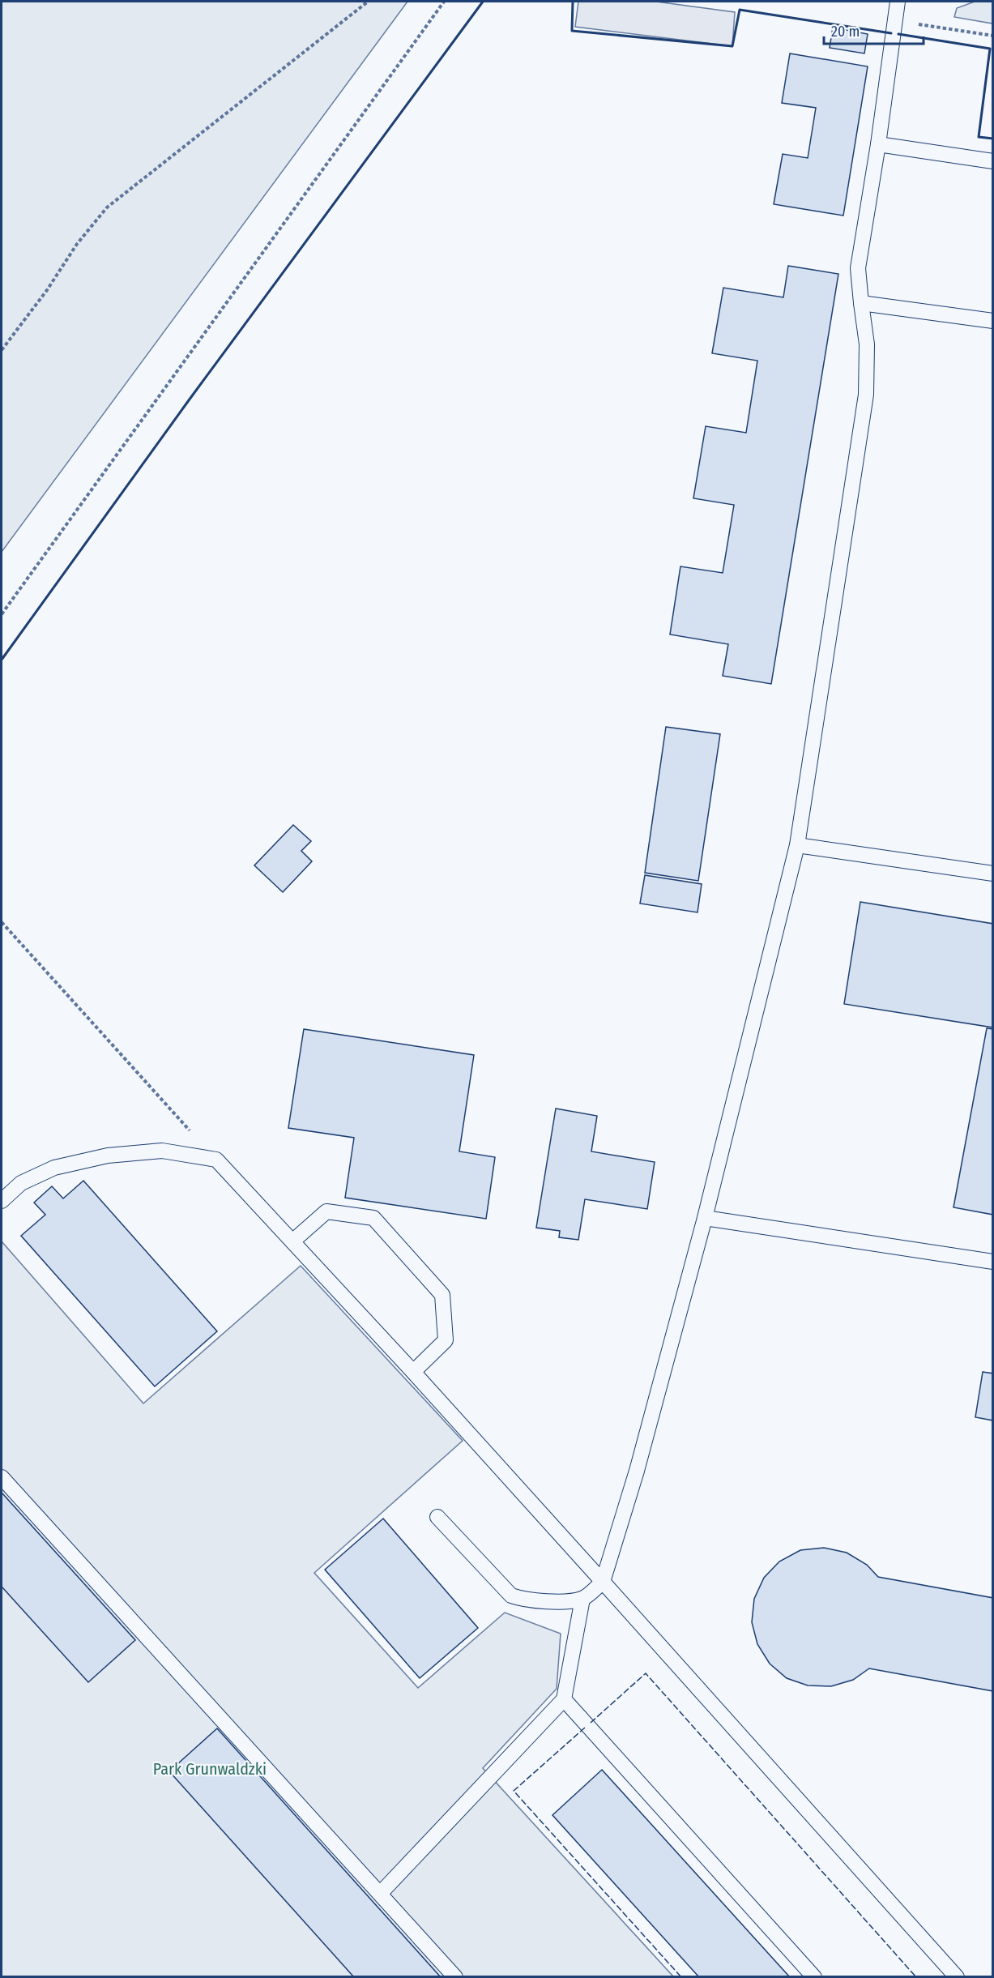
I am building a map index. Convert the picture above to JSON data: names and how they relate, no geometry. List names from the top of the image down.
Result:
{
  "parks": ["Park Grunwaldzki"],
  "scale_bar": "20 m"
}
